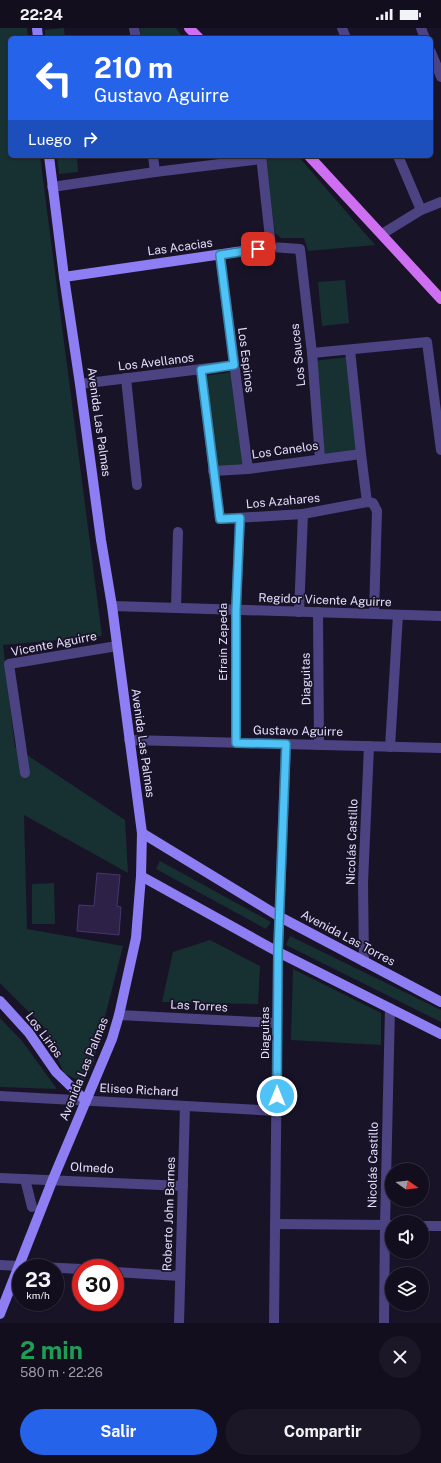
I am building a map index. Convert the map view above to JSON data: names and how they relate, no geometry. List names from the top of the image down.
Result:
{
  "streets": {
    "street": [
      "Las Acacias",
      "Los Sauces",
      "Los Espinos",
      "Los Avellanos",
      "Avenida Las Palmas",
      "Los Canelos",
      "Los Azahares",
      "Regidor Vicente Aguirre",
      "Efraín Zepeda",
      "Vicente Aguirre",
      "Diaguitas",
      "Gustavo Aguirre",
      "Nicolás Castillo",
      "Avenida Las Torres",
      "Las Torres",
      "Los Lirios",
      "Eliseo Richard",
      "Olmedo",
      "Roberto John Barnes"
    ]
  },
  "crossings": [
    ["Las Acacias", "Los Sauces"],
    ["Las Acacias", "Los Espinos"],
    ["Las Acacias", "Avenida Las Palmas"],
    ["Los Sauces", "Los Canelos"],
    ["Los Espinos", "Los Avellanos"],
    ["Los Espinos", "Los Canelos"],
    ["Los Avellanos", "Avenida Las Palmas"],
    ["Avenida Las Palmas", "Regidor Vicente Aguirre"],
    ["Avenida Las Palmas", "Vicente Aguirre"],
    ["Avenida Las Palmas", "Gustavo Aguirre"],
    ["Avenida Las Palmas", "Avenida Las Torres"],
    ["Avenida Las Palmas", "Las Torres"],
    ["Avenida Las Palmas", "Los Lirios"],
    ["Avenida Las Palmas", "Eliseo Richard"],
    ["Avenida Las Palmas", "Olmedo"],
    ["Los Canelos", "Los Azahares"],
    ["Los Azahares", "Efraín Zepeda"],
    ["Regidor Vicente Aguirre", "Efraín Zepeda"],
    ["Regidor Vicente Aguirre", "Diaguitas"],
    ["Efraín Zepeda", "Gustavo Aguirre"],
    ["Diaguitas", "Gustavo Aguirre"],
    ["Diaguitas", "Avenida Las Torres"],
    ["Diaguitas", "Las Torres"],
    ["Diaguitas", "Eliseo Richard"],
    ["Gustavo Aguirre", "Nicolás Castillo"],
    ["Nicolás Castillo", "Avenida Las Torres"],
    ["Los Lirios", "Eliseo Richard"],
    ["Eliseo Richard", "Roberto John Barnes"],
    ["Olmedo", "Roberto John Barnes"]
  ],
  "north": "right",
  "page": {
    "status": "22:24",
    "turn": ["210 m", "Gustavo Aguirre"],
    "then": "Luego",
    "speed": "23 km/h",
    "limit": "30",
    "heading": ["2 min", "580 m · 22:26"],
    "buttons": ["Salir", "Compartir"]
  }
}
